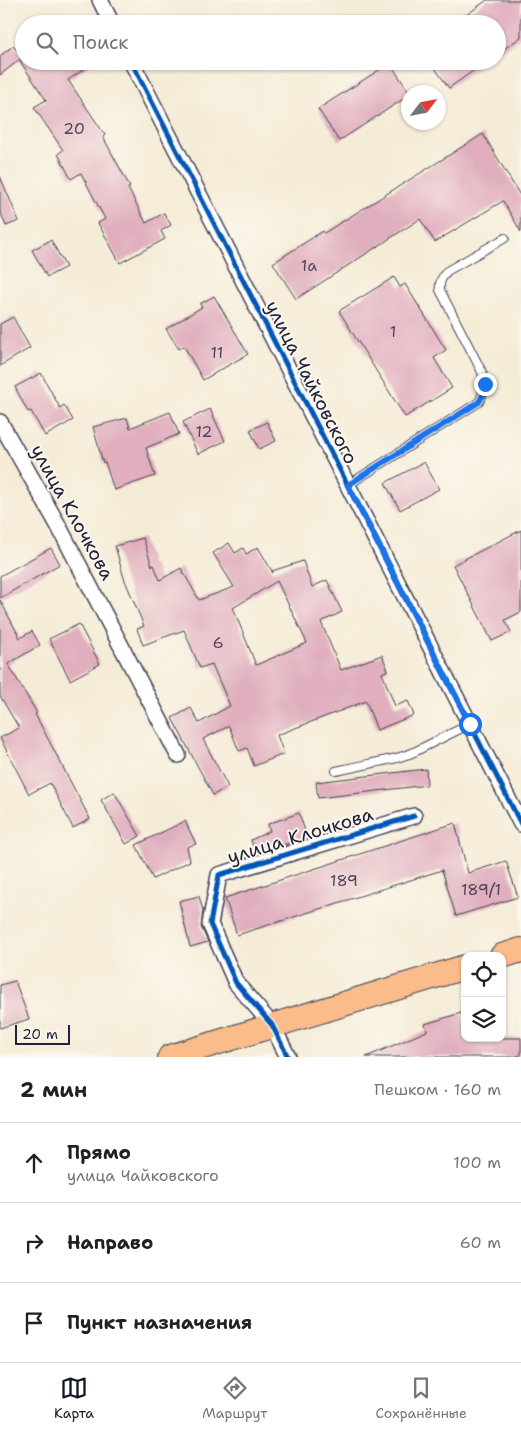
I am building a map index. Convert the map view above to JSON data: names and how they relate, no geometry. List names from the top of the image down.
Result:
{
  "streets": {
    "street": ["улица Чайковского", "улица Клочкова"]
  },
  "house_numbers": [
    "20",
    "1а",
    "1",
    "11",
    "12",
    "6",
    "189",
    "189/1"
  ],
  "scale_bar": "20 m",
  "north": "top right",
  "page": {
    "search": "Поиск",
    "scale": "20 m",
    "heading": ["2 мин", "Пешком · 160 m"],
    "list": [
      ["Прямо", "улица Чайковского", "100 m"],
      ["Направо", "60 m"],
      "Пункт назначения"
    ],
    "nav": ["Карта", "Маршрут", "Сохранённые"]
  }
}
